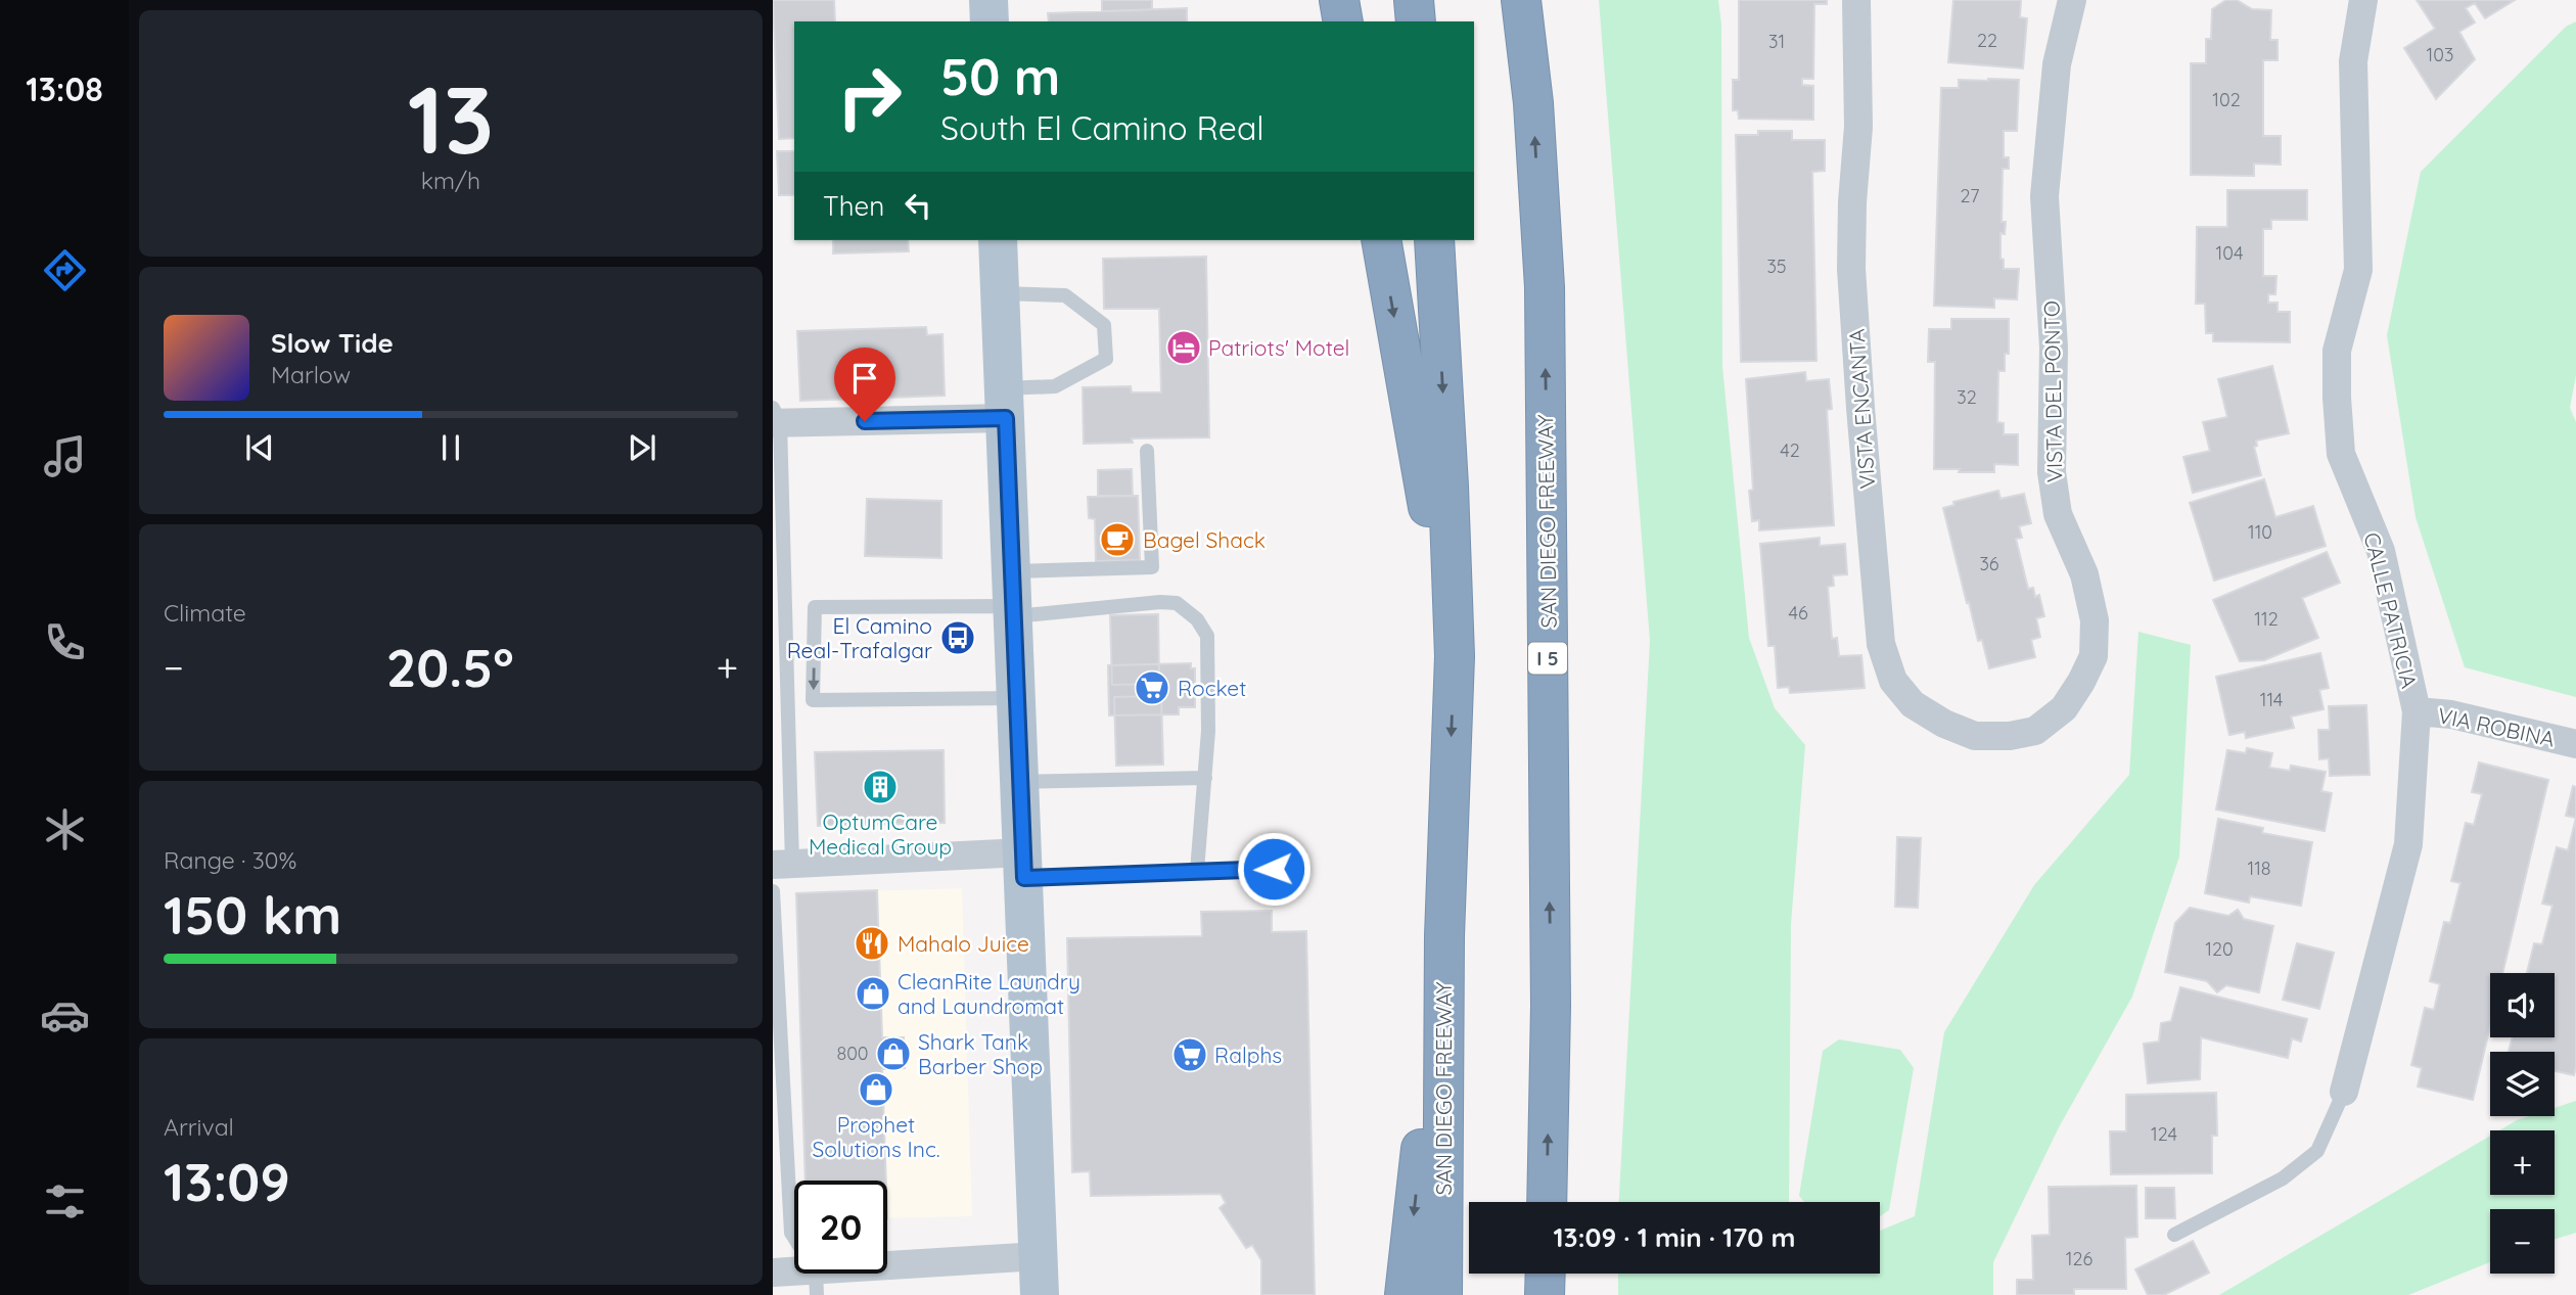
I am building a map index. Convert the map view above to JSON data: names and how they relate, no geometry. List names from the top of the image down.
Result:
{
  "streets": {
    "highway": ["SAN DIEGO FREEWAY", "I 5"],
    "street": [
      "VISTA DEL PONTO",
      "VISTA ENCANTA",
      "CALLE PATRICIA",
      "VIA ROBINA"
    ]
  },
  "crossings": [
    ["VISTA DEL PONTO", "VISTA ENCANTA"],
    ["CALLE PATRICIA", "VIA ROBINA"]
  ],
  "places": {
    "hotel": ["Patriots' Motel"],
    "cafe": ["Bagel Shack"],
    "bus stop": ["El Camino Real-Trafalgar"],
    "supermarket": ["Rocket", "Ralphs"],
    "building": ["OptumCare Medical Group"],
    "restaurant": ["Mahalo Juice"],
    "shop": ["CleanRite Laundry and Laundromat", "Shark Tank Barber Shop", "Prophet Solutions Inc."]
  },
  "house_numbers": [
    "22",
    "31",
    "103",
    "102",
    "27",
    "104",
    "35",
    "32",
    "42",
    "110",
    "36",
    "46",
    "112",
    "114",
    "118",
    "120",
    "800",
    "124",
    "126"
  ],
  "page": {
    "tabs": "13:08",
    "tile": [
      ["13", "km/h"],
      "Climate",
      ["Range · 30%", "150 km"],
      ["Arrival", "13:09"]
    ],
    "turn": ["50 m", "South El Camino Real"],
    "then": "Then",
    "song": ["Slow Tide", "Marlow"],
    "heat": ["−", "20.5°", "+"],
    "map_buttons": ["+", "−"],
    "limit": "20",
    "trip": "13:09 · 1 min · 170 m"
  }
}
